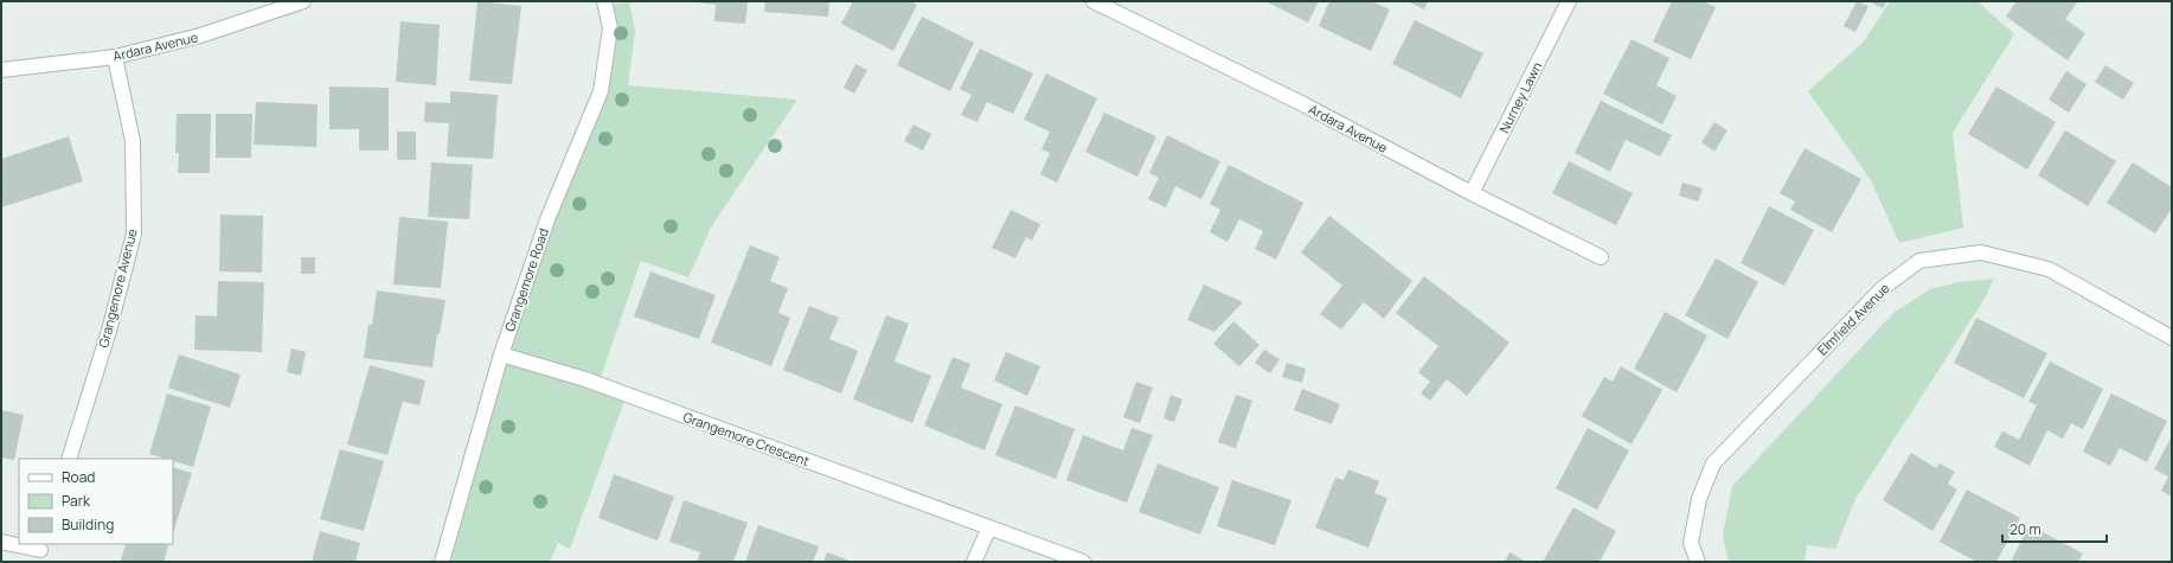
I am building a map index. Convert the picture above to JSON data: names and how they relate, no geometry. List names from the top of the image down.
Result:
{
  "streets": {
    "street": [
      "Ardara Avenue",
      "Nurney Lawn",
      "Grangemore Road",
      "Grangemore Avenue",
      "Elmfield Avenue",
      "Grangemore Crescent"
    ]
  },
  "crossings": [
    ["Ardara Avenue", "Nurney Lawn"],
    ["Ardara Avenue", "Grangemore Avenue"],
    ["Grangemore Road", "Grangemore Crescent"]
  ],
  "legend": ["Road", "Park", "Building"],
  "scale_bar": "20 m"
}
